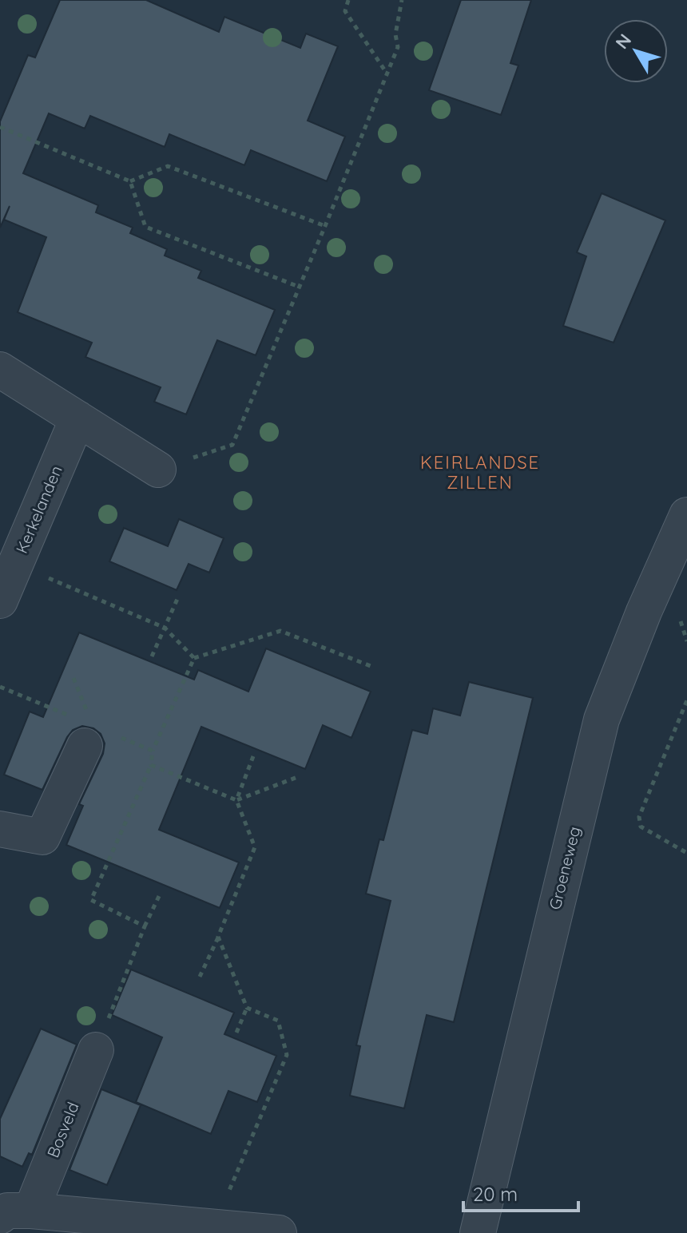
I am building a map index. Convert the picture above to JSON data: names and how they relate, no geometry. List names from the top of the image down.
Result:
{
  "streets": {
    "street": ["Kerkelanden", "Groeneweg", "Bosveld"]
  },
  "districts": ["KEIRLANDSE ZILLEN"],
  "scale_bar": "20 m",
  "north": "top left"
}
